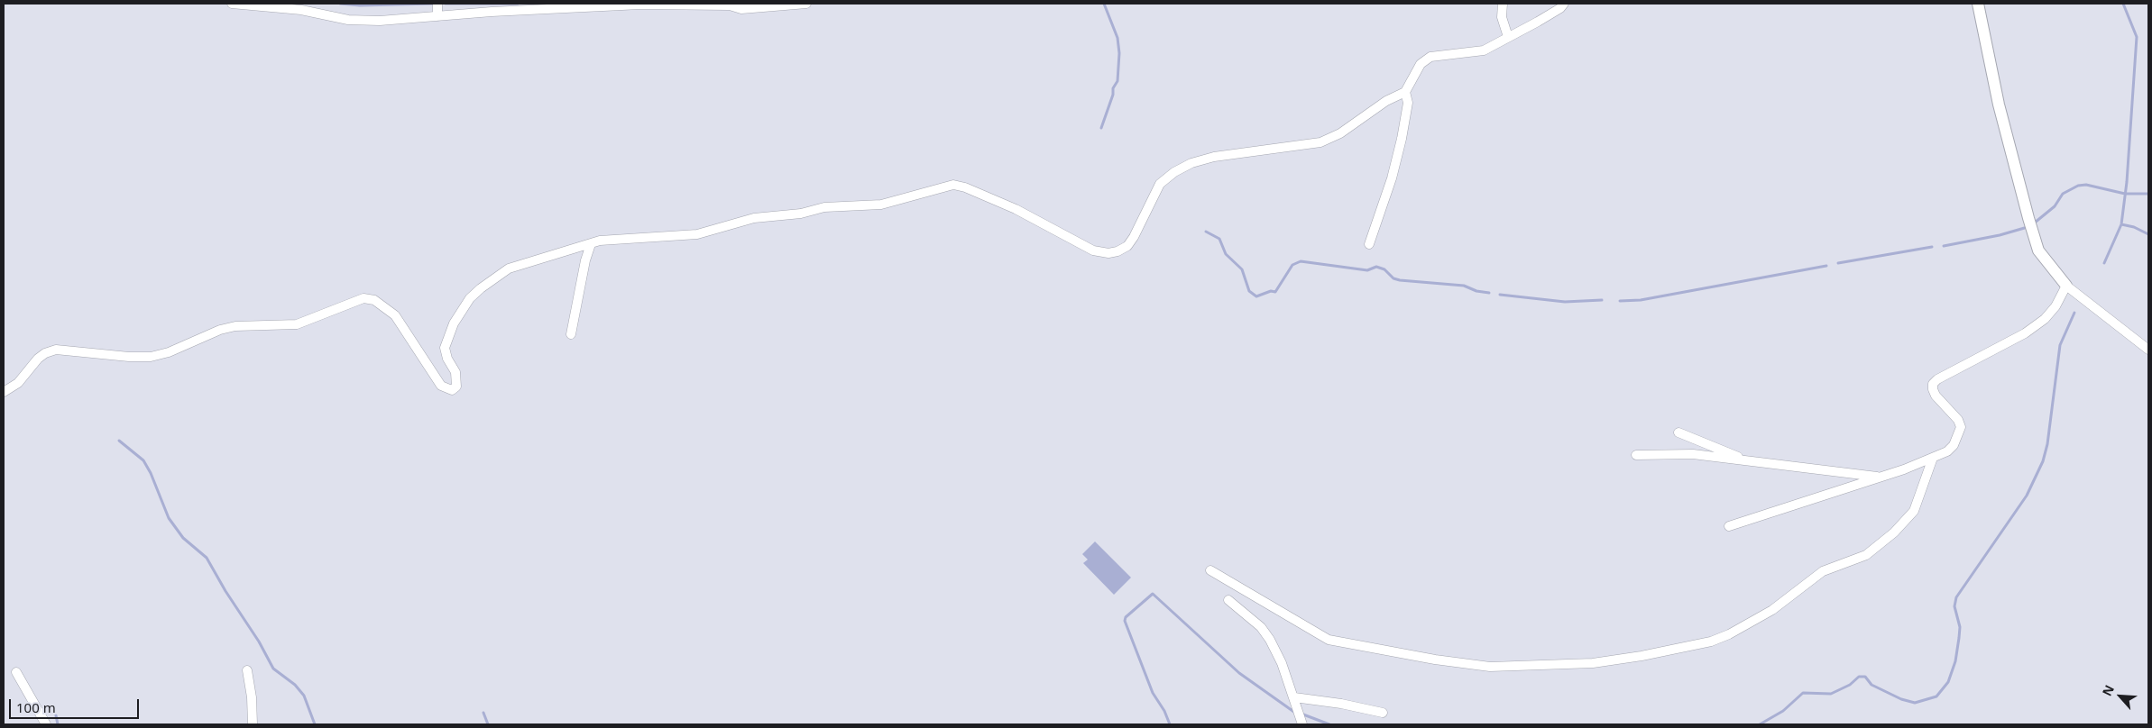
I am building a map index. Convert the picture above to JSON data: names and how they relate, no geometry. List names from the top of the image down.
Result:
{
  "scale_bar": "100 m",
  "north": "top left"
}
